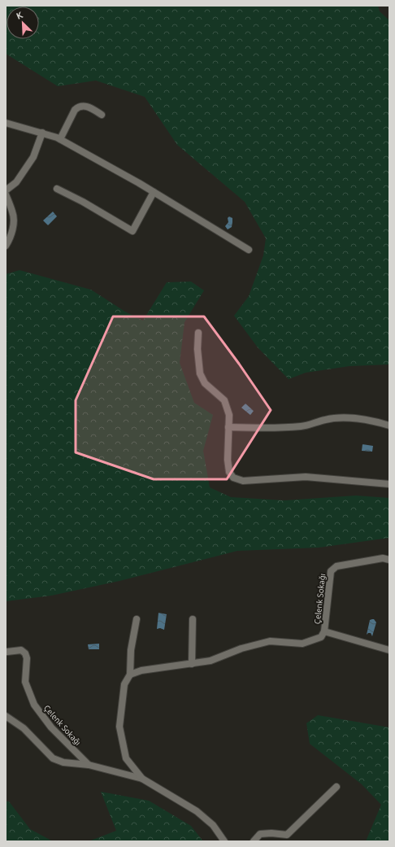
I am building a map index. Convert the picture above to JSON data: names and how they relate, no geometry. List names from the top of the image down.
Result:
{
  "streets": {
    "street": ["Çelenk Sokağı"]
  },
  "north": "top left"
}
